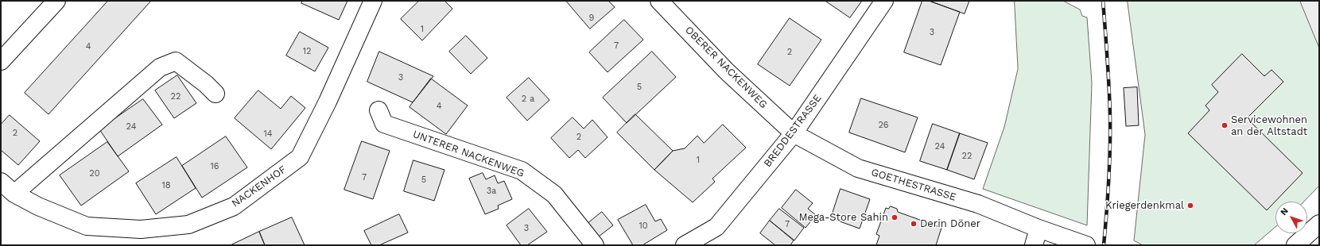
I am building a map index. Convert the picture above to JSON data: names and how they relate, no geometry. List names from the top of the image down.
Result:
{
  "streets": {
    "street": [
      "OBERER NACKENWEG",
      "BREDDESTRASSE",
      "UNTERER NACKENWEG",
      "GOETHESTRASSE",
      "NACKENHOF"
    ]
  },
  "crossings": [
    ["OBERER NACKENWEG", "BREDDESTRASSE"],
    ["OBERER NACKENWEG", "GOETHESTRASSE"],
    ["BREDDESTRASSE", "GOETHESTRASSE"]
  ],
  "places": [
    "Servicewohnen an der Altstadt",
    "Kriegerdenkmal",
    "Mega-Store Sahin",
    "Derin Döner"
  ],
  "house_numbers": [
    "9",
    "1",
    "3",
    "7",
    "4",
    "12",
    "2",
    "3",
    "5",
    "22",
    "2 a",
    "4",
    "26",
    "24",
    "2",
    "14",
    "2",
    "24",
    "22",
    "1",
    "16",
    "20",
    "7",
    "5",
    "18",
    "3a",
    "7",
    "10",
    "3"
  ],
  "north": "top left"
}
